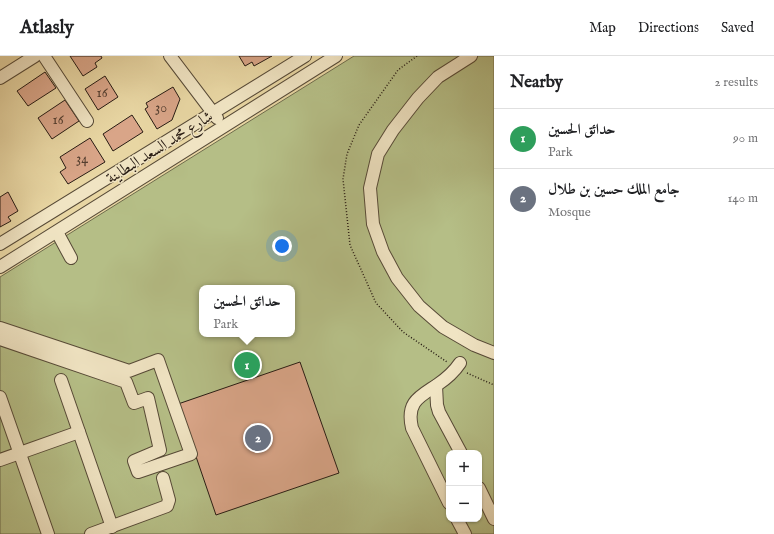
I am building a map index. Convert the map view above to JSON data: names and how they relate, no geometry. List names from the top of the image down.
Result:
{
  "streets": {
    "street": ["شارع محمد السعد البطاينة"]
  },
  "house_numbers": [
    "16",
    "30",
    "16",
    "34"
  ],
  "page": {
    "header": "Atlasly",
    "nav": ["Map", "Directions", "Saved"],
    "heading": ["Nearby", "2 results"],
    "list": [
      {
        "mark": "1",
        "name": "حدائق الحسين",
        "note": "Park",
        "value": "90 m"
      },
      {
        "mark": "2",
        "name": "جامع الملك حسين بن طلال",
        "note": "Mosque",
        "value": "140 m"
      }
    ],
    "popup": ["حدائق الحسين", "Park"],
    "pins": ["1", "2"],
    "map_buttons": ["+", "−"]
  }
}
